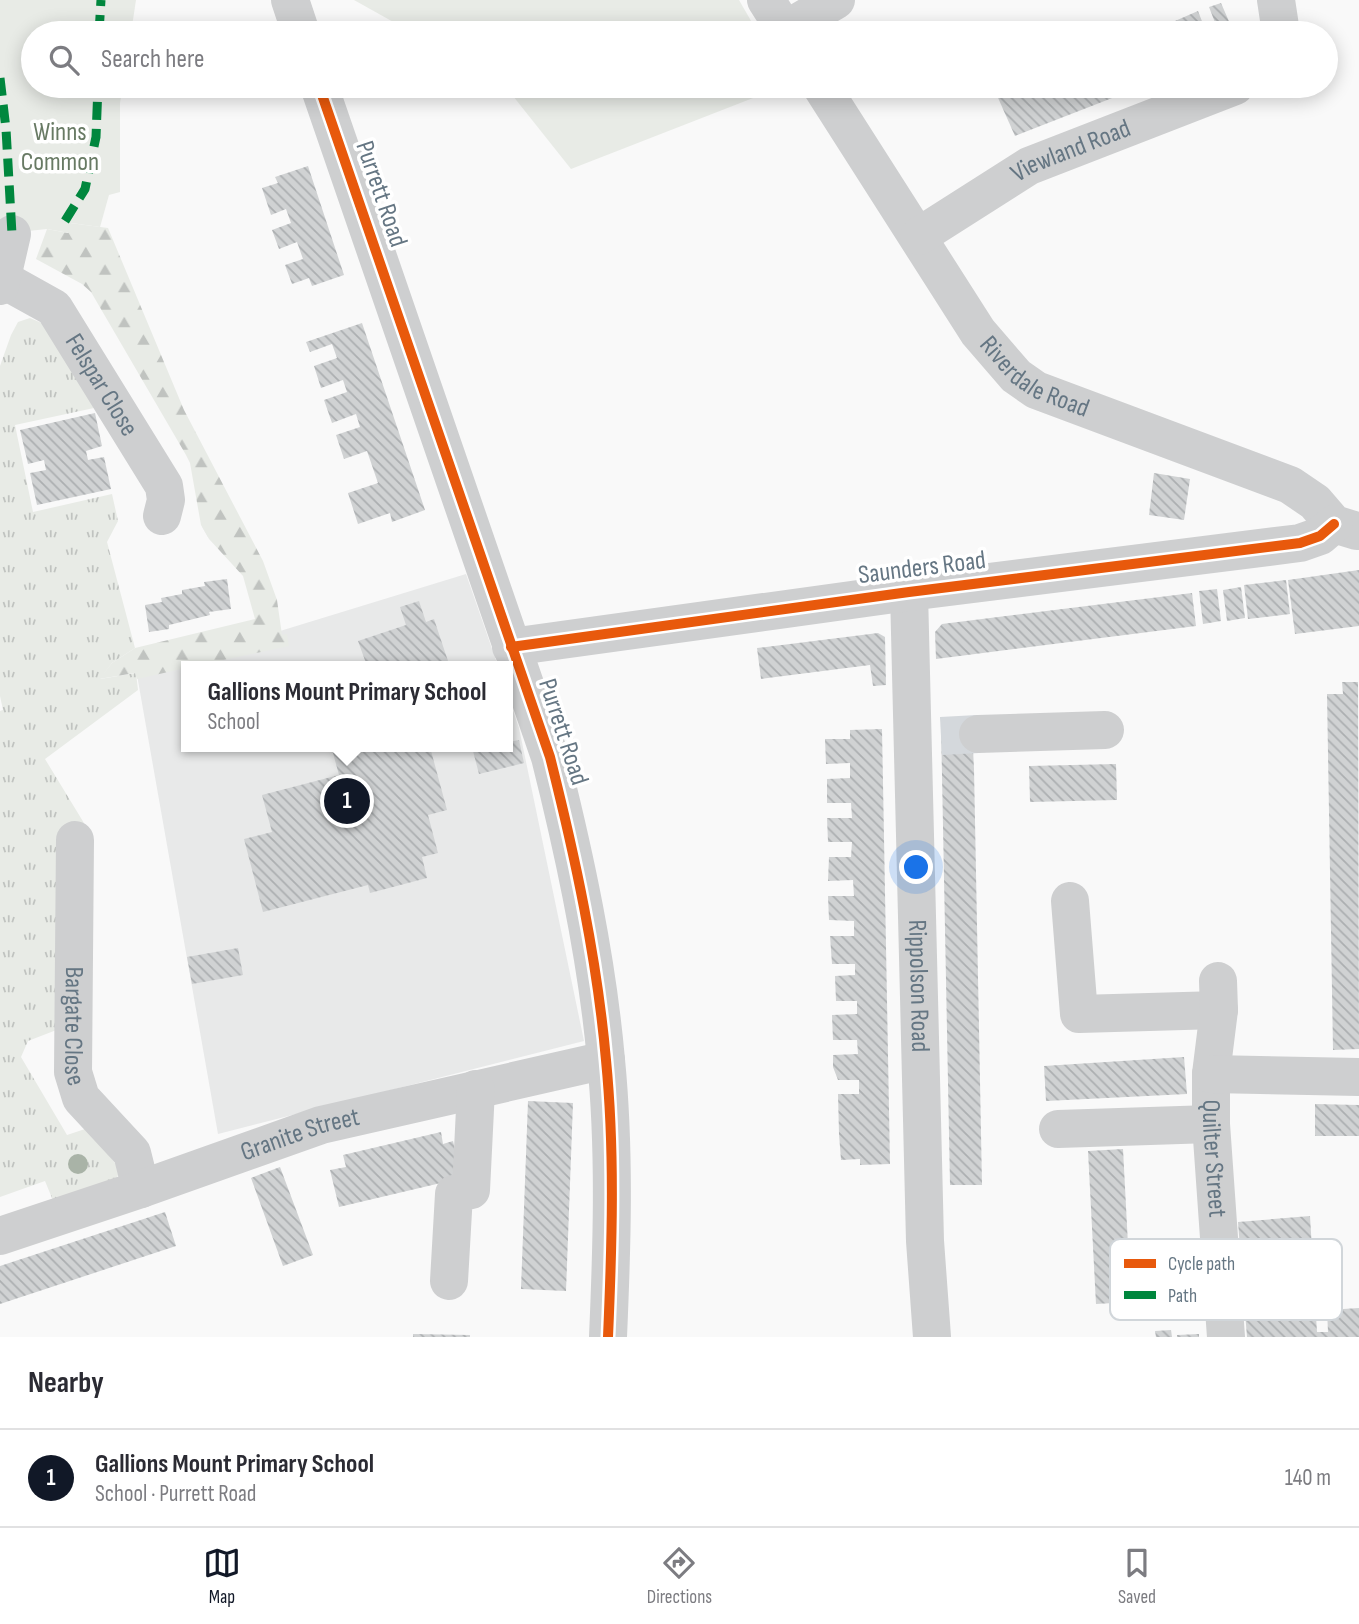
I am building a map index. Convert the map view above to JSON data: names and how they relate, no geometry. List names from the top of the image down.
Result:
{
  "streets": {
    "street": [
      "Viewland Road",
      "Purrett Road",
      "Riverdale Road",
      "Felspar Close",
      "Saunders Road",
      "Rippolson Road",
      "Bargate Close",
      "Granite Street",
      "Quilter Street"
    ]
  },
  "crossings": [
    ["Viewland Road", "Riverdale Road"],
    ["Purrett Road", "Saunders Road"],
    ["Purrett Road", "Granite Street"],
    ["Riverdale Road", "Saunders Road"],
    ["Saunders Road", "Rippolson Road"],
    ["Bargate Close", "Granite Street"]
  ],
  "parks": ["Winns Common"],
  "legend": ["Cycle path", "Path"],
  "page": {
    "search": "Search here",
    "popup": ["Gallions Mount Primary School", "School"],
    "pins": "1",
    "heading": "Nearby",
    "list": [
      {
        "mark": "1",
        "name": "Gallions Mount Primary School",
        "note": "School · Purrett Road",
        "value": "140 m"
      }
    ],
    "nav": ["Map", "Directions", "Saved"]
  }
}
